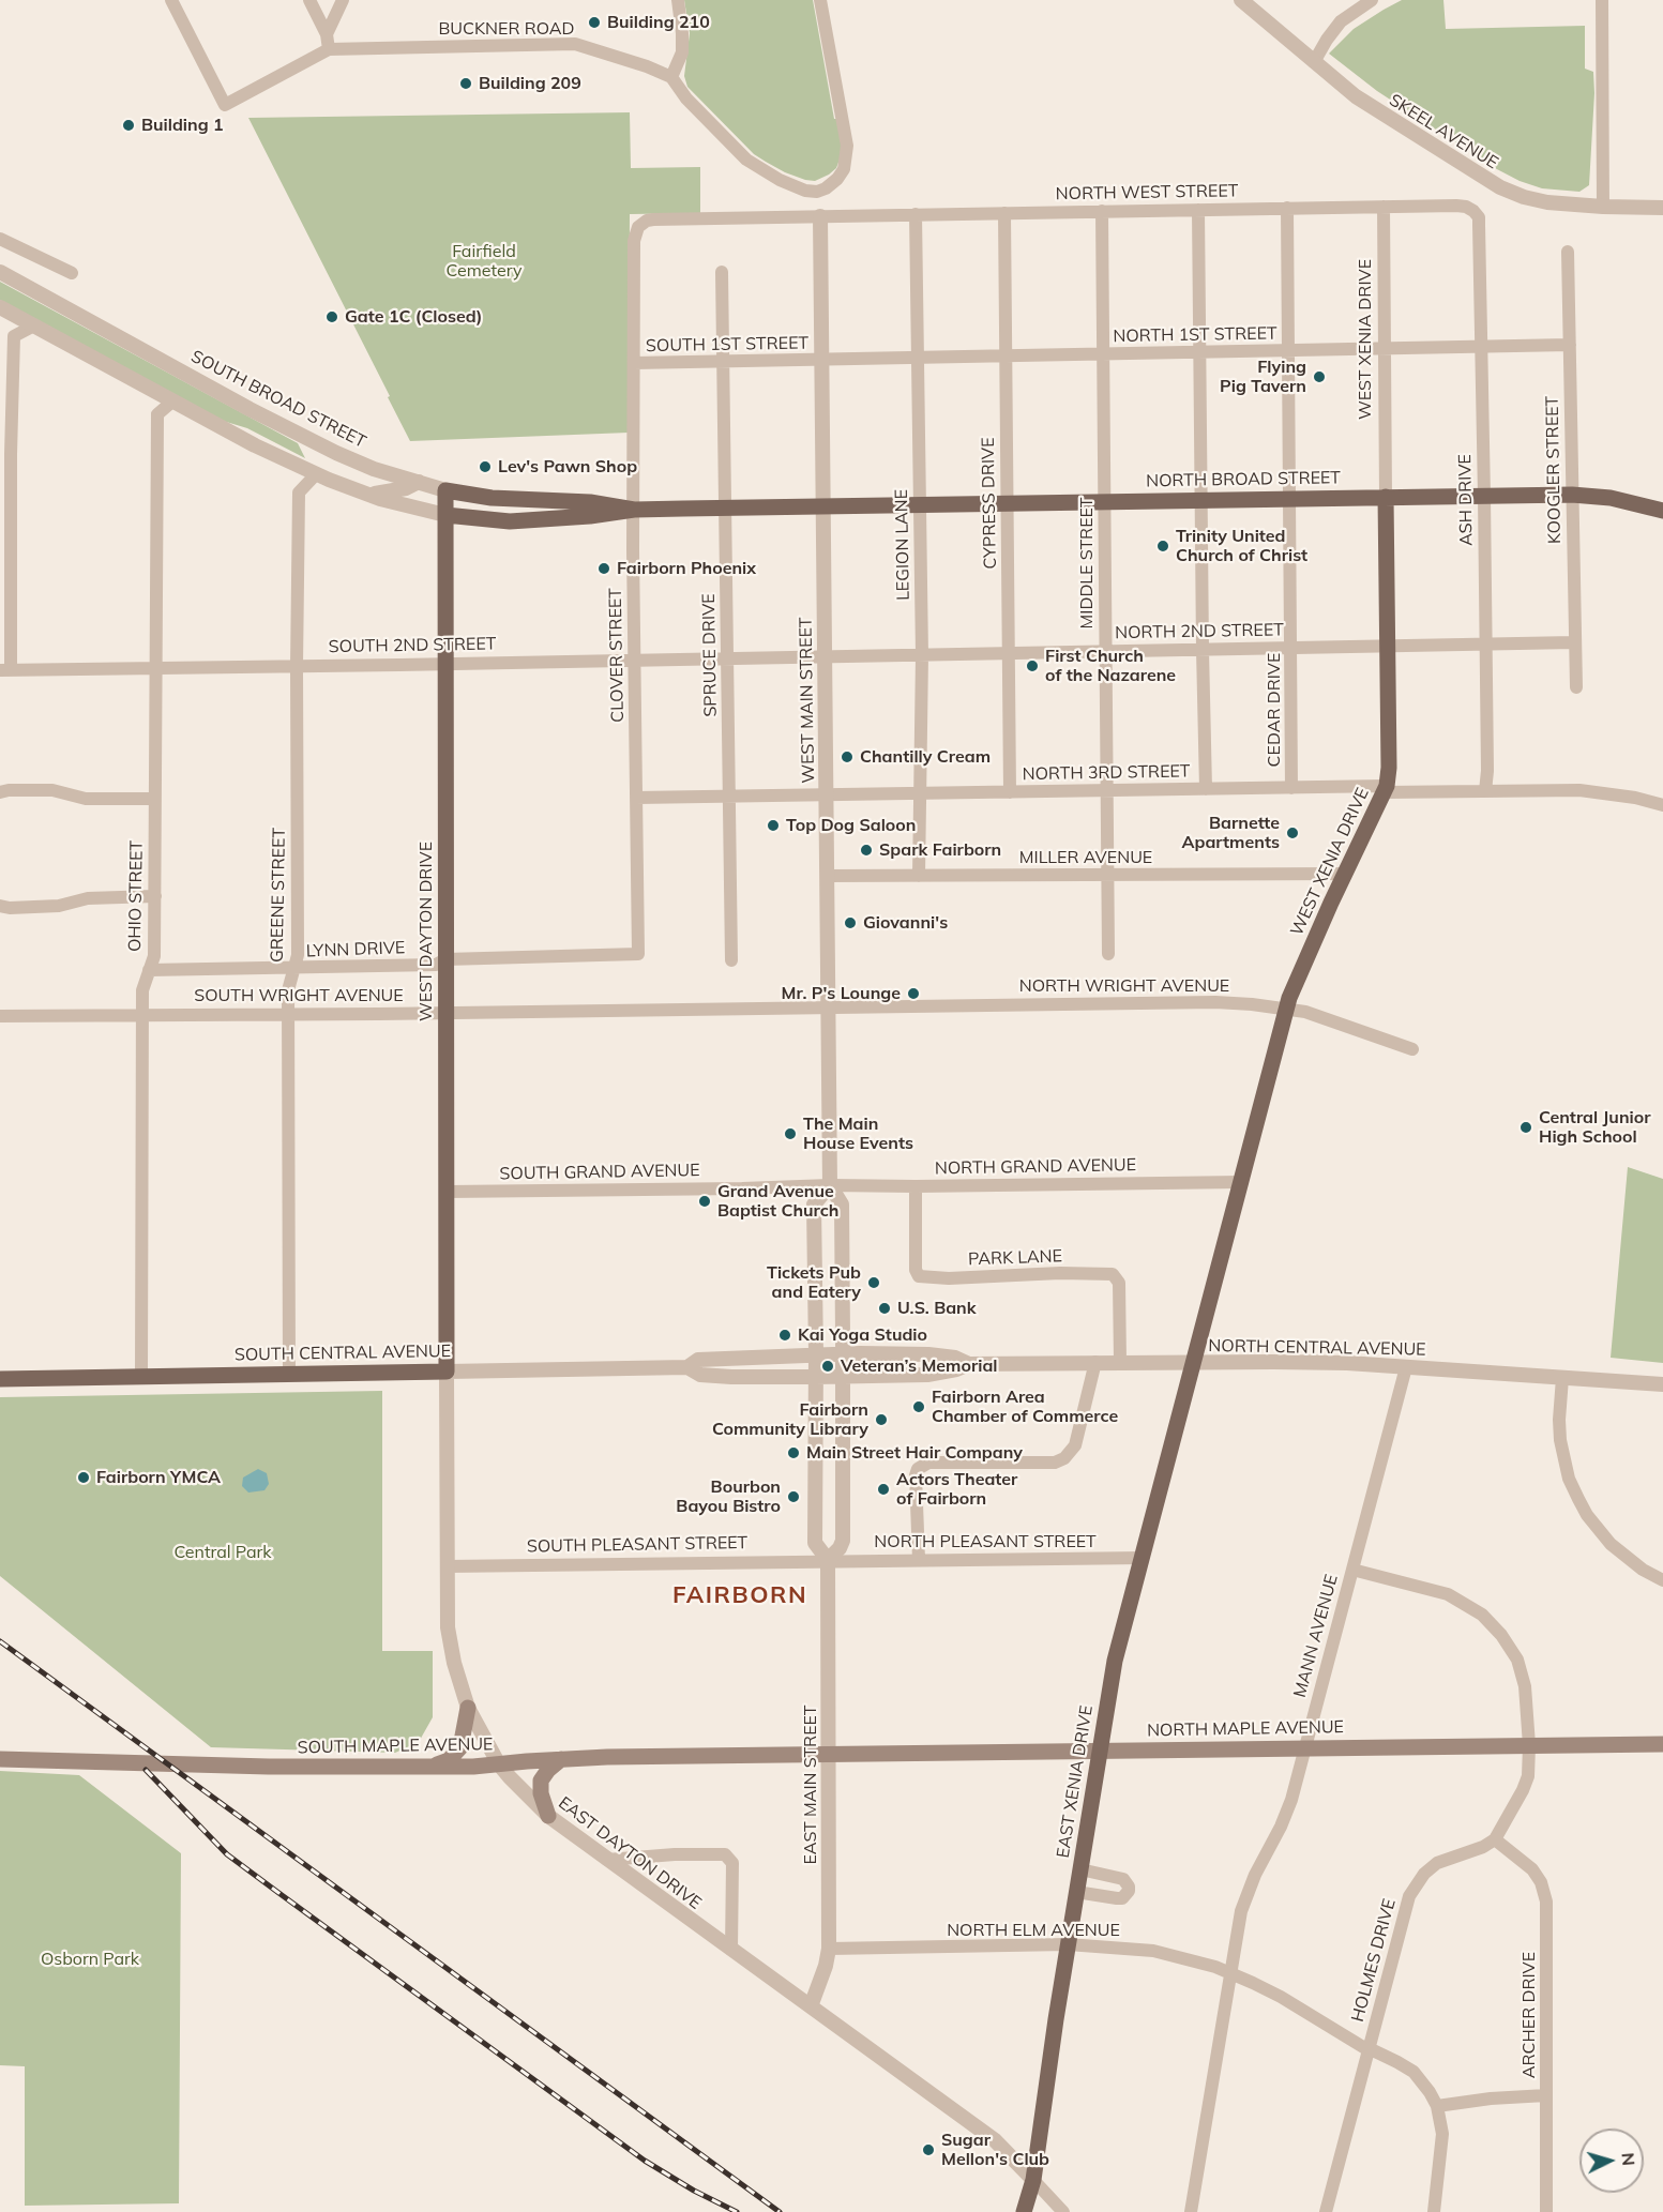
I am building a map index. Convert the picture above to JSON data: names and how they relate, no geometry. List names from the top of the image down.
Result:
{
  "streets": {
    "main road": [
      "WEST XENIA DRIVE",
      "SOUTH BROAD STREET",
      "NORTH BROAD STREET",
      "WEST DAYTON DRIVE",
      "SOUTH CENTRAL AVENUE",
      "NORTH MAPLE AVENUE",
      "SOUTH MAPLE AVENUE",
      "EAST XENIA DRIVE"
    ],
    "street": [
      "BUCKNER ROAD",
      "SKEEL AVENUE",
      "NORTH WEST STREET",
      "NORTH 1ST STREET",
      "SOUTH 1ST STREET",
      "KOOGLER STREET",
      "ASH DRIVE",
      "CYPRESS DRIVE",
      "LEGION LANE",
      "MIDDLE STREET",
      "NORTH 2ND STREET",
      "SOUTH 2ND STREET",
      "CLOVER STREET",
      "SPRUCE DRIVE",
      "WEST MAIN STREET",
      "CEDAR DRIVE",
      "NORTH 3RD STREET",
      "MILLER AVENUE",
      "GREENE STREET",
      "OHIO STREET",
      "LYNN DRIVE",
      "NORTH WRIGHT AVENUE",
      "SOUTH WRIGHT AVENUE",
      "NORTH GRAND AVENUE",
      "SOUTH GRAND AVENUE",
      "PARK LANE",
      "NORTH CENTRAL AVENUE",
      "NORTH PLEASANT STREET",
      "SOUTH PLEASANT STREET",
      "MANN AVENUE",
      "EAST MAIN STREET",
      "EAST DAYTON DRIVE",
      "NORTH ELM AVENUE",
      "HOLMES DRIVE",
      "ARCHER DRIVE"
    ]
  },
  "crossings": [
    ["NORTH WEST STREET", "WEST XENIA DRIVE"],
    ["NORTH WEST STREET", "ASH DRIVE"],
    ["NORTH WEST STREET", "CYPRESS DRIVE"],
    ["NORTH WEST STREET", "LEGION LANE"],
    ["NORTH WEST STREET", "MIDDLE STREET"],
    ["NORTH WEST STREET", "CLOVER STREET"],
    ["NORTH WEST STREET", "WEST MAIN STREET"],
    ["NORTH WEST STREET", "CEDAR DRIVE"],
    ["NORTH 1ST STREET", "WEST XENIA DRIVE"],
    ["NORTH 1ST STREET", "SOUTH 1ST STREET"],
    ["NORTH 1ST STREET", "KOOGLER STREET"],
    ["NORTH 1ST STREET", "ASH DRIVE"],
    ["NORTH 1ST STREET", "CYPRESS DRIVE"],
    ["NORTH 1ST STREET", "LEGION LANE"],
    ["NORTH 1ST STREET", "MIDDLE STREET"],
    ["NORTH 1ST STREET", "WEST MAIN STREET"],
    ["NORTH 1ST STREET", "CEDAR DRIVE"],
    ["WEST XENIA DRIVE", "NORTH BROAD STREET"],
    ["WEST XENIA DRIVE", "NORTH 2ND STREET"],
    ["WEST XENIA DRIVE", "NORTH 3RD STREET"],
    ["WEST XENIA DRIVE", "MILLER AVENUE"],
    ["WEST XENIA DRIVE", "NORTH WRIGHT AVENUE"],
    ["WEST XENIA DRIVE", "NORTH GRAND AVENUE"],
    ["WEST XENIA DRIVE", "NORTH CENTRAL AVENUE"],
    ["WEST XENIA DRIVE", "EAST XENIA DRIVE"],
    ["SOUTH 1ST STREET", "CLOVER STREET"],
    ["SOUTH 1ST STREET", "SPRUCE DRIVE"],
    ["SOUTH 1ST STREET", "WEST MAIN STREET"],
    ["SOUTH BROAD STREET", "NORTH BROAD STREET"],
    ["SOUTH BROAD STREET", "CLOVER STREET"],
    ["SOUTH BROAD STREET", "SPRUCE DRIVE"],
    ["SOUTH BROAD STREET", "WEST MAIN STREET"],
    ["SOUTH BROAD STREET", "GREENE STREET"],
    ["SOUTH BROAD STREET", "OHIO STREET"],
    ["SOUTH BROAD STREET", "WEST DAYTON DRIVE"],
    ["KOOGLER STREET", "NORTH BROAD STREET"],
    ["KOOGLER STREET", "NORTH 2ND STREET"],
    ["NORTH BROAD STREET", "ASH DRIVE"],
    ["NORTH BROAD STREET", "CYPRESS DRIVE"],
    ["NORTH BROAD STREET", "LEGION LANE"],
    ["NORTH BROAD STREET", "MIDDLE STREET"],
    ["NORTH BROAD STREET", "WEST MAIN STREET"],
    ["NORTH BROAD STREET", "CEDAR DRIVE"],
    ["ASH DRIVE", "NORTH 2ND STREET"],
    ["ASH DRIVE", "NORTH 3RD STREET"],
    ["CYPRESS DRIVE", "NORTH 2ND STREET"],
    ["CYPRESS DRIVE", "NORTH 3RD STREET"],
    ["LEGION LANE", "NORTH 2ND STREET"],
    ["LEGION LANE", "NORTH 3RD STREET"],
    ["LEGION LANE", "MILLER AVENUE"],
    ["MIDDLE STREET", "NORTH 2ND STREET"],
    ["MIDDLE STREET", "NORTH 3RD STREET"],
    ["MIDDLE STREET", "MILLER AVENUE"],
    ["NORTH 2ND STREET", "SOUTH 2ND STREET"],
    ["NORTH 2ND STREET", "WEST MAIN STREET"],
    ["NORTH 2ND STREET", "CEDAR DRIVE"],
    ["SOUTH 2ND STREET", "CLOVER STREET"],
    ["SOUTH 2ND STREET", "SPRUCE DRIVE"],
    ["SOUTH 2ND STREET", "WEST MAIN STREET"],
    ["SOUTH 2ND STREET", "GREENE STREET"],
    ["SOUTH 2ND STREET", "OHIO STREET"],
    ["SOUTH 2ND STREET", "WEST DAYTON DRIVE"],
    ["CLOVER STREET", "NORTH 3RD STREET"],
    ["CLOVER STREET", "LYNN DRIVE"],
    ["SPRUCE DRIVE", "NORTH 3RD STREET"],
    ["WEST MAIN STREET", "NORTH 3RD STREET"],
    ["WEST MAIN STREET", "MILLER AVENUE"],
    ["WEST MAIN STREET", "NORTH WRIGHT AVENUE"],
    ["WEST MAIN STREET", "SOUTH WRIGHT AVENUE"],
    ["WEST MAIN STREET", "NORTH GRAND AVENUE"],
    ["WEST MAIN STREET", "SOUTH GRAND AVENUE"],
    ["WEST MAIN STREET", "NORTH CENTRAL AVENUE"],
    ["WEST MAIN STREET", "EAST MAIN STREET"],
    ["CEDAR DRIVE", "NORTH 3RD STREET"],
    ["GREENE STREET", "LYNN DRIVE"],
    ["GREENE STREET", "SOUTH WRIGHT AVENUE"],
    ["GREENE STREET", "SOUTH CENTRAL AVENUE"],
    ["OHIO STREET", "LYNN DRIVE"],
    ["OHIO STREET", "SOUTH WRIGHT AVENUE"],
    ["OHIO STREET", "SOUTH CENTRAL AVENUE"],
    ["WEST DAYTON DRIVE", "LYNN DRIVE"],
    ["WEST DAYTON DRIVE", "SOUTH WRIGHT AVENUE"],
    ["WEST DAYTON DRIVE", "SOUTH GRAND AVENUE"],
    ["WEST DAYTON DRIVE", "SOUTH CENTRAL AVENUE"],
    ["WEST DAYTON DRIVE", "EAST DAYTON DRIVE"],
    ["NORTH WRIGHT AVENUE", "SOUTH WRIGHT AVENUE"],
    ["NORTH GRAND AVENUE", "SOUTH GRAND AVENUE"],
    ["NORTH GRAND AVENUE", "PARK LANE"],
    ["PARK LANE", "NORTH CENTRAL AVENUE"],
    ["NORTH CENTRAL AVENUE", "SOUTH CENTRAL AVENUE"],
    ["NORTH CENTRAL AVENUE", "MANN AVENUE"],
    ["NORTH CENTRAL AVENUE", "EAST XENIA DRIVE"],
    ["NORTH CENTRAL AVENUE", "EAST MAIN STREET"],
    ["SOUTH CENTRAL AVENUE", "EAST MAIN STREET"],
    ["SOUTH CENTRAL AVENUE", "EAST DAYTON DRIVE"],
    ["NORTH PLEASANT STREET", "SOUTH PLEASANT STREET"],
    ["NORTH PLEASANT STREET", "EAST XENIA DRIVE"],
    ["NORTH PLEASANT STREET", "EAST MAIN STREET"],
    ["SOUTH PLEASANT STREET", "EAST MAIN STREET"],
    ["SOUTH PLEASANT STREET", "EAST DAYTON DRIVE"],
    ["MANN AVENUE", "NORTH MAPLE AVENUE"],
    ["MANN AVENUE", "NORTH ELM AVENUE"],
    ["NORTH MAPLE AVENUE", "SOUTH MAPLE AVENUE"],
    ["NORTH MAPLE AVENUE", "EAST XENIA DRIVE"],
    ["NORTH MAPLE AVENUE", "EAST MAIN STREET"],
    ["SOUTH MAPLE AVENUE", "EAST MAIN STREET"],
    ["SOUTH MAPLE AVENUE", "EAST DAYTON DRIVE"],
    ["EAST XENIA DRIVE", "EAST DAYTON DRIVE"],
    ["EAST XENIA DRIVE", "NORTH ELM AVENUE"],
    ["EAST MAIN STREET", "EAST DAYTON DRIVE"],
    ["EAST MAIN STREET", "NORTH ELM AVENUE"],
    ["NORTH ELM AVENUE", "HOLMES DRIVE"],
    ["HOLMES DRIVE", "ARCHER DRIVE"]
  ],
  "districts": ["FAIRBORN"],
  "parks": ["Fairfield Cemetery", "Central Park", "Osborn Park"],
  "places": [
    "Building 210",
    "Building 209",
    "Building 1",
    "Gate 1C (Closed)",
    "Flying Pig Tavern",
    "Lev's Pawn Shop",
    "Trinity United Church of Christ",
    "Fairborn Phoenix",
    "First Church of the Nazarene",
    "Chantilly Cream",
    "Top Dog Saloon",
    "Barnette Apartments",
    "Spark Fairborn",
    "Giovanni's",
    "Mr. P's Lounge",
    "Central Junior High School",
    "The Main House Events",
    "Grand Avenue Baptist Church",
    "Tickets Pub and Eatery",
    "U.S. Bank",
    "Kai Yoga Studio",
    "Veteran’s Memorial",
    "Fairborn Area Chamber of Commerce",
    "Fairborn Community Library",
    "Main Street Hair Company",
    "Fairborn YMCA",
    "Actors Theater of Fairborn",
    "Bourbon Bayou Bistro",
    "Sugar Mellon's Club"
  ],
  "north": "right"
}
